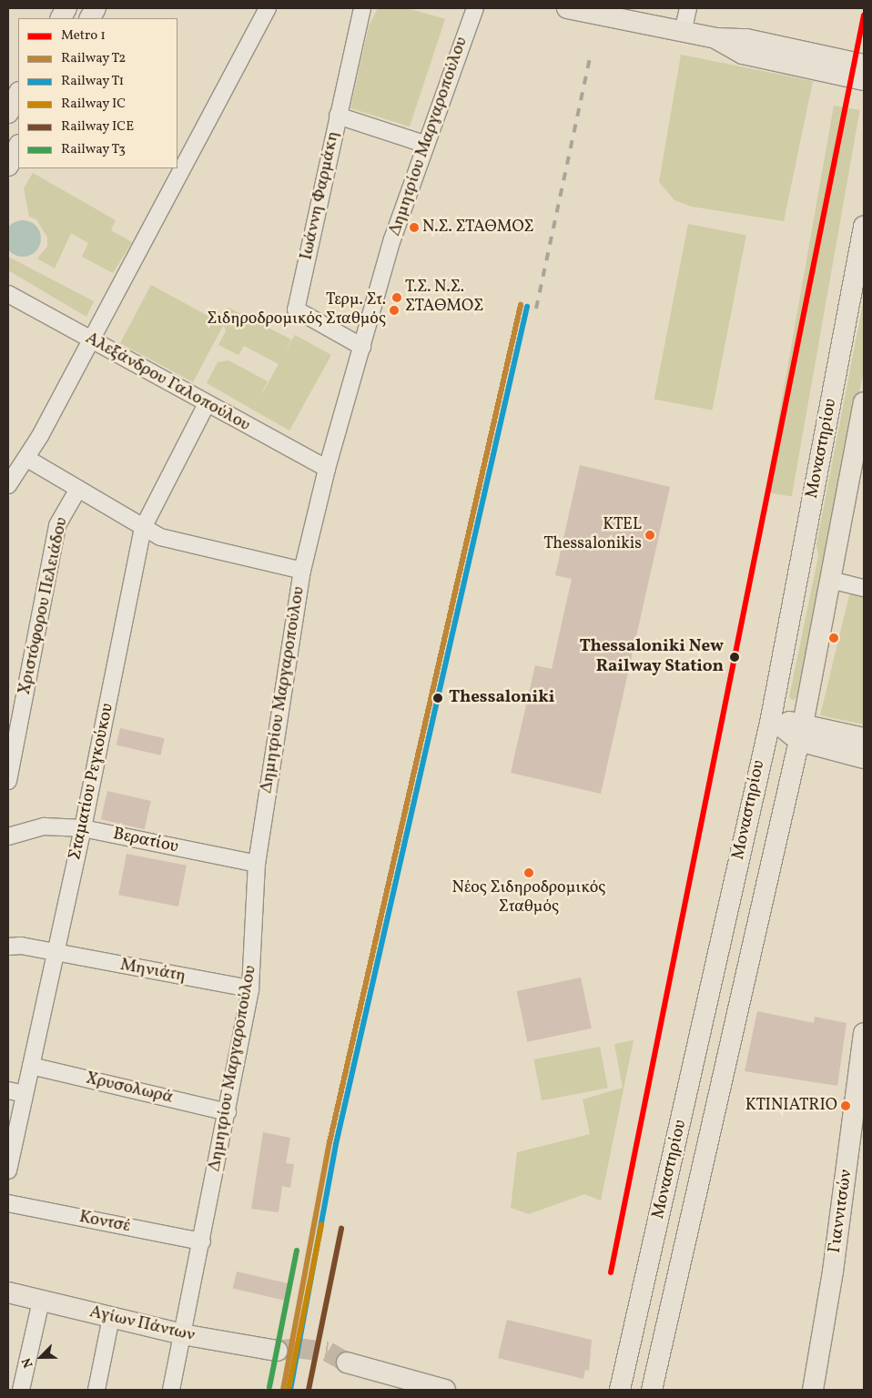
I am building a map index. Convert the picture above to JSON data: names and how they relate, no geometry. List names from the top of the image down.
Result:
{
  "streets": {
    "main road": ["Μοναστηρίου", "Γιαννιτσών", "Αγίων Πάντων"],
    "street": [
      "Δημητρίου Μαργαροπούλου",
      "Ιωάννη Φαρμάκη",
      "Αλεξάνδρου Γαλοπούλου",
      "Χριστόφορου Πελειάδου",
      "Σταματίου Ρεγκούκου",
      "Βερατίου",
      "Μηνιάτη",
      "Χρυσολωρά",
      "Κοντσέ"
    ]
  },
  "crossings": [
    ["Δημητρίου Μαργαροπούλου", "Ιωάννη Φαρμάκη"],
    ["Δημητρίου Μαργαροπούλου", "Αλεξάνδρου Γαλοπούλου"],
    ["Δημητρίου Μαργαροπούλου", "Βερατίου"],
    ["Δημητρίου Μαργαροπούλου", "Μηνιάτη"],
    ["Δημητρίου Μαργαροπούλου", "Χρυσολωρά"],
    ["Δημητρίου Μαργαροπούλου", "Κοντσέ"],
    ["Δημητρίου Μαργαροπούλου", "Αγίων Πάντων"],
    ["Αλεξάνδρου Γαλοπούλου", "Σταματίου Ρεγκούκου"],
    ["Σταματίου Ρεγκούκου", "Βερατίου"],
    ["Σταματίου Ρεγκούκου", "Μηνιάτη"],
    ["Σταματίου Ρεγκούκου", "Χρυσολωρά"]
  ],
  "places": [
    "Ν.Σ. ΣΤΑΘΜΟΣ",
    "Τ.Σ. Ν.Σ. ΣΤΑΘΜΟΣ",
    "Τερμ. Στ. Σιδηροδρομικός Σταθμός",
    "KTEL Thessalonikis",
    "Thessaloniki New Railway Station",
    "Thessaloniki",
    "Νέος Σιδηροδρομικός Σταθμός",
    "KTINIATRIO"
  ],
  "lines": [
    "metro line 1",
    "rail line T2",
    "rail line T1",
    "rail line IC",
    "rail line ICE",
    "rail line T3"
  ],
  "legend": [
    "Metro 1",
    "Railway T2",
    "Railway T1",
    "Railway IC",
    "Railway ICE",
    "Railway T3"
  ],
  "north": "bottom left"
}
